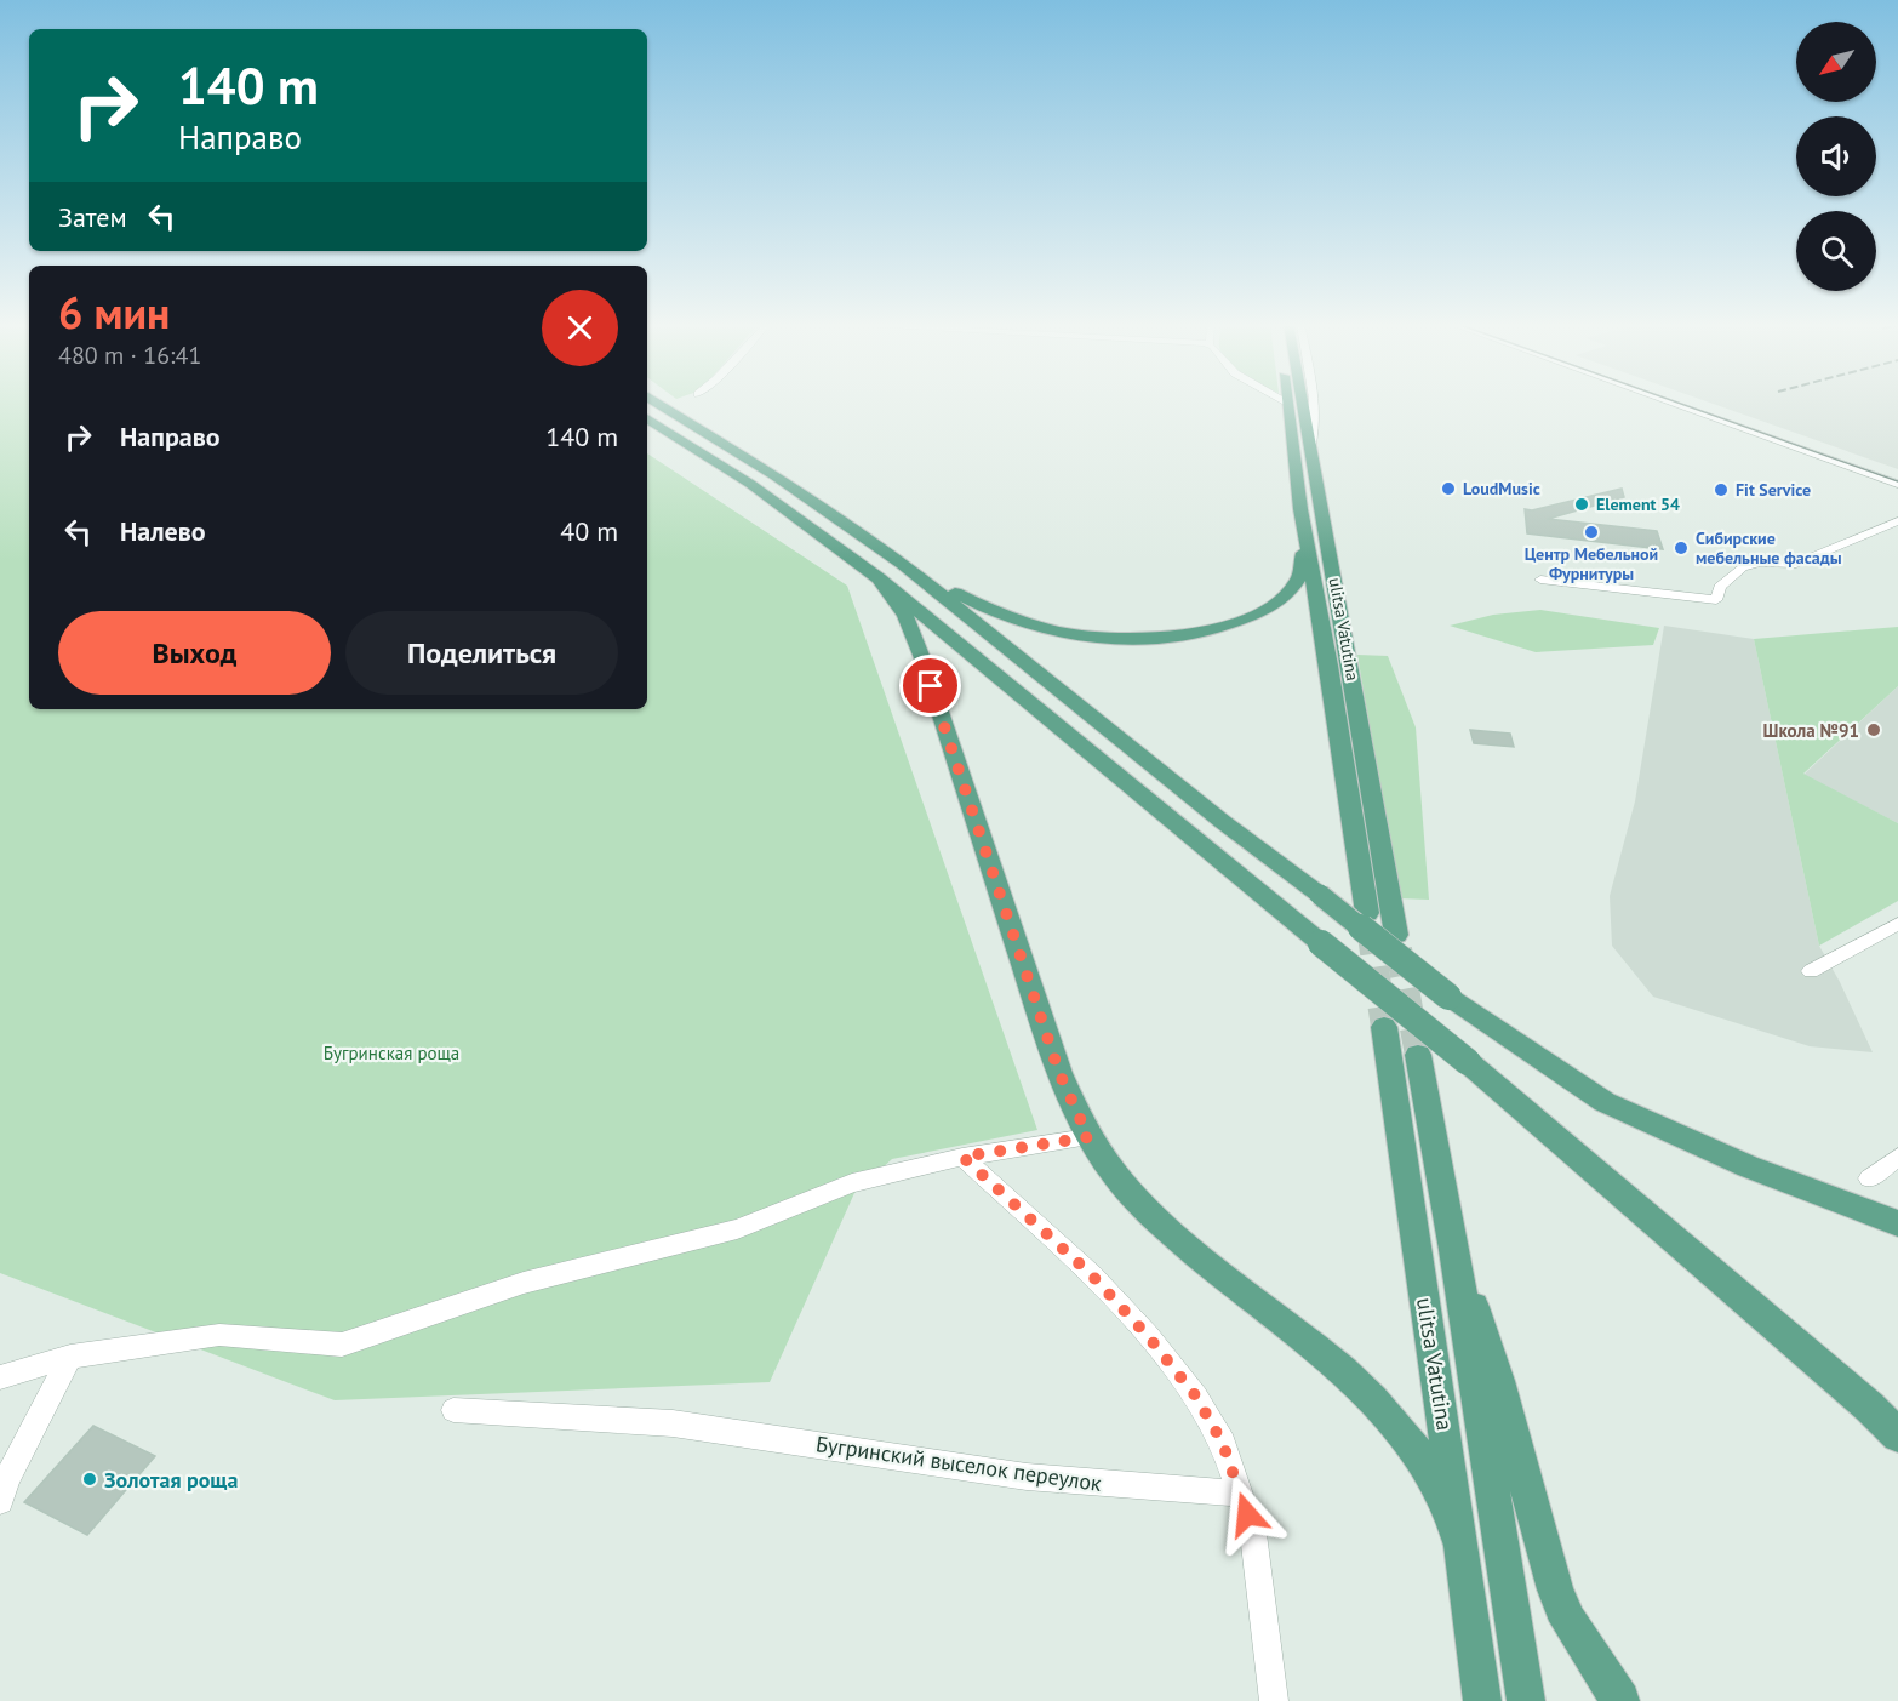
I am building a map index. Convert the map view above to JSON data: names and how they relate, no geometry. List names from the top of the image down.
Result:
{
  "streets": {
    "main road": ["ulitsa Vatutina"],
    "street": ["Бугринский выселок переулок"]
  },
  "parks": ["Бугринская роща"],
  "places": [
    "LoudMusic",
    "Fit Service",
    "Element 54",
    "Центр Мебельной Фурнитуры",
    "Сибирские мебельные фасады",
    "Школа №91",
    "Золотая роща"
  ],
  "north": "bottom left",
  "page": {
    "turn": ["140 m", "Направо"],
    "then": "Затем",
    "heading": ["6 мин", "480 m · 16:41"],
    "list": [
      {
        "name": "Направо",
        "value": "140 m"
      },
      {
        "name": "Налево",
        "value": "40 m"
      }
    ],
    "buttons": ["Выход", "Поделиться"]
  }
}
